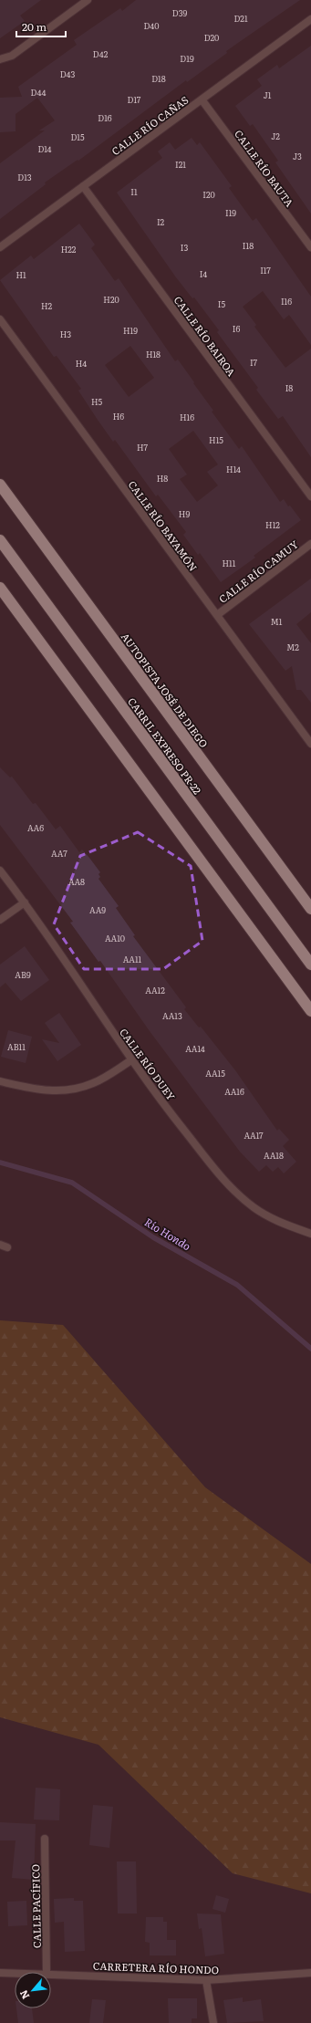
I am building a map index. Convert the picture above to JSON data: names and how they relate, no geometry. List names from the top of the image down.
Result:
{
  "streets": {
    "highway": ["AUTOPISTA JOSÉ DE DIEGO", "CARRIL EXPRESO PR-22"],
    "street": [
      "CALLE RÍO CAÑAS",
      "CALLE RÍO BAUTA",
      "CALLE RÍO BAIROA",
      "CALLE RÍO BAYAMÓN",
      "CALLE RÍO CAMUY",
      "CALLE RÍO DUEY",
      "CALLE PACÍFICO",
      "CARRETERA RÍO HONDO"
    ]
  },
  "crossings": [
    ["CALLE RÍO CAÑAS", "CALLE RÍO BAUTA"],
    ["CALLE RÍO CAÑAS", "CALLE RÍO BAIROA"],
    ["CALLE RÍO BAYAMÓN", "CALLE RÍO CAMUY"]
  ],
  "water": ["Río Hondo"],
  "house_numbers": [
    "D39",
    "D21",
    "D40",
    "D20",
    "D42",
    "D19",
    "D43",
    "D18",
    "D44",
    "J1",
    "D17",
    "D16",
    "J2",
    "D15",
    "D14",
    "J3",
    "I21",
    "D13",
    "I1",
    "I20",
    "I19",
    "I2",
    "I18",
    "I3",
    "H22",
    "I17",
    "I4",
    "H1",
    "H20",
    "I16",
    "I5",
    "H2",
    "I6",
    "H19",
    "H3",
    "H18",
    "I7",
    "H4",
    "I8",
    "H5",
    "H6",
    "H16",
    "H15",
    "H7",
    "H14",
    "H8",
    "H9",
    "H12",
    "H11",
    "M1",
    "M2",
    "AA6",
    "AA7",
    "AA8",
    "AA9",
    "AA10",
    "AA11",
    "AB9",
    "AA12",
    "AA13",
    "AB11",
    "AA14",
    "AA15",
    "AA16",
    "AA17",
    "AA18"
  ],
  "scale_bar": "20 m",
  "north": "bottom left"
}
